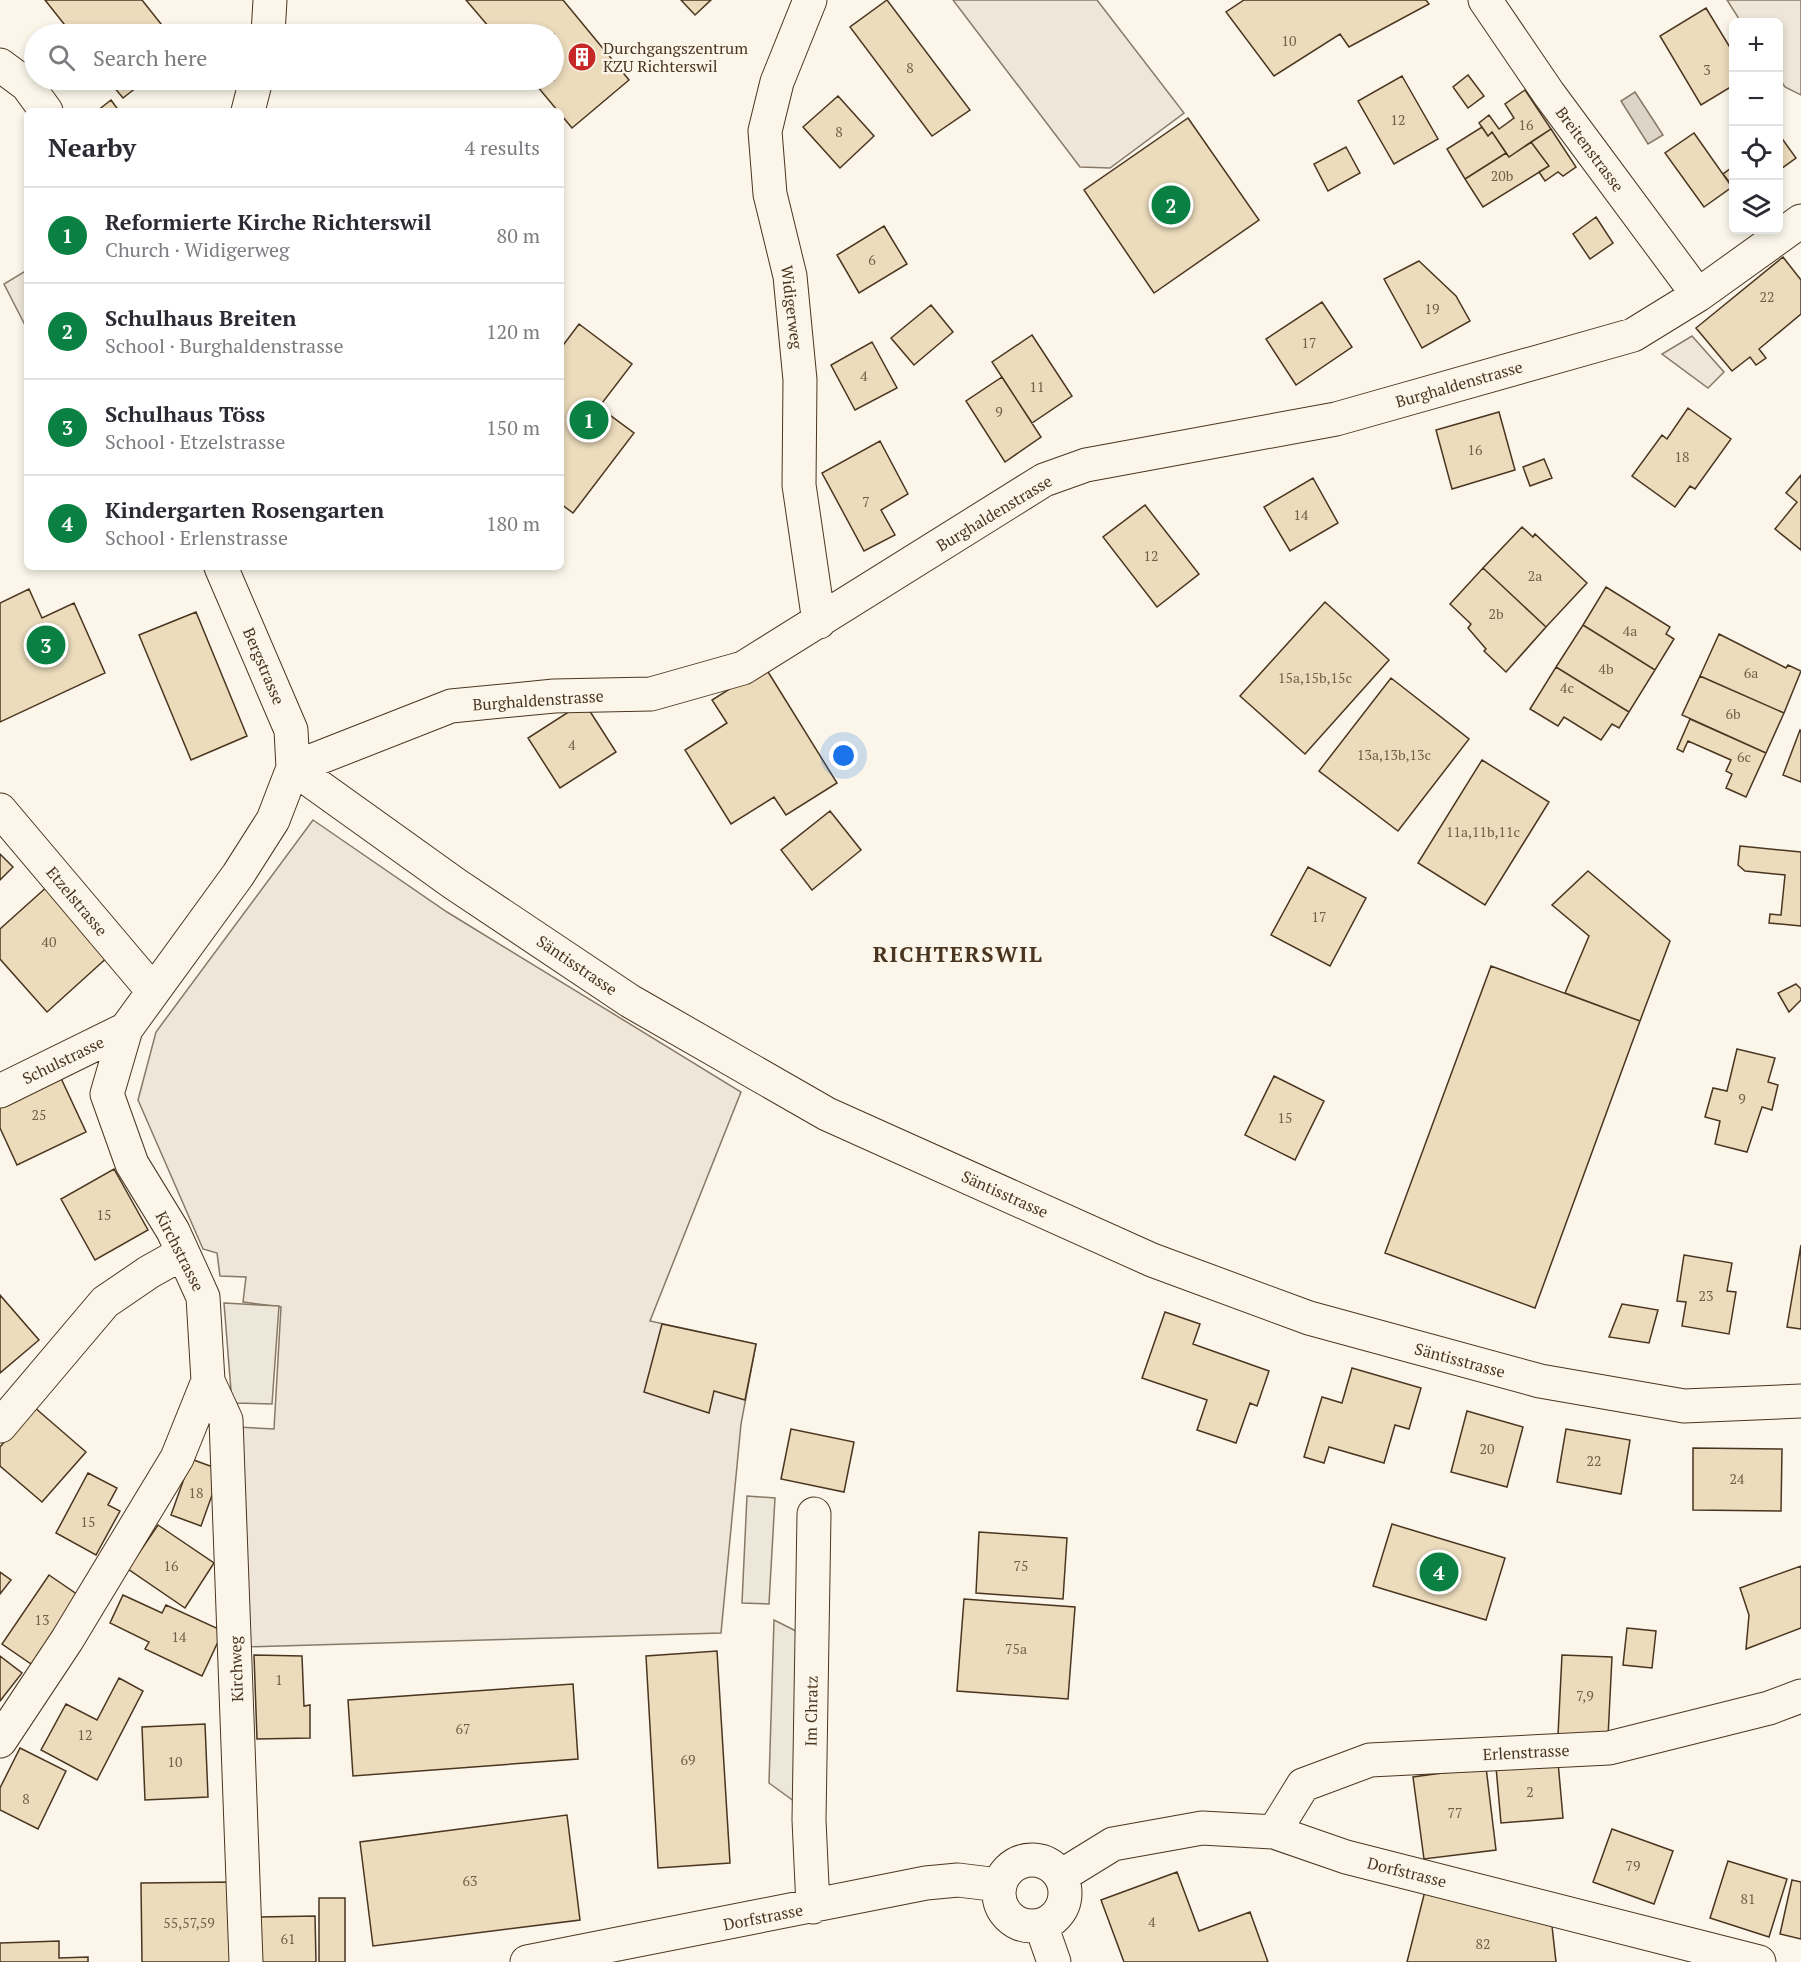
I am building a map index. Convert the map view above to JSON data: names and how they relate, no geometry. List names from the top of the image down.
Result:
{
  "streets": {
    "street": [
      "Breitenstrasse",
      "Widigerweg",
      "Burghaldenstrasse",
      "Bergstrasse",
      "Etzelstrasse",
      "Säntisstrasse",
      "Schulstrasse",
      "Kirchstrasse",
      "Kirchweg",
      "Im Chratz",
      "Erlenstrasse",
      "Dorfstrasse"
    ]
  },
  "crossings": [
    ["Breitenstrasse", "Burghaldenstrasse"],
    ["Widigerweg", "Burghaldenstrasse"],
    ["Burghaldenstrasse", "Bergstrasse"],
    ["Burghaldenstrasse", "Säntisstrasse"],
    ["Burghaldenstrasse", "Kirchstrasse"],
    ["Bergstrasse", "Säntisstrasse"],
    ["Bergstrasse", "Kirchstrasse"],
    ["Etzelstrasse", "Kirchstrasse"],
    ["Säntisstrasse", "Kirchstrasse"],
    ["Schulstrasse", "Kirchstrasse"],
    ["Kirchstrasse", "Kirchweg"],
    ["Im Chratz", "Dorfstrasse"],
    ["Erlenstrasse", "Dorfstrasse"]
  ],
  "districts": ["RICHTERSWIL"],
  "places": {
    "building": ["Durchgangszentrum KZU Richterswil"]
  },
  "house_numbers": [
    "10",
    "8",
    "3",
    "12",
    "16",
    "8",
    "20b",
    "6",
    "22",
    "19",
    "17",
    "4",
    "11",
    "9",
    "16",
    "18",
    "7",
    "14",
    "12",
    "2a",
    "2b",
    "4a",
    "4b",
    "6a",
    "15a,15b,15c",
    "4c",
    "6b",
    "4",
    "13a,13b,13c",
    "6c",
    "11a,11b,11c",
    "17",
    "40",
    "9",
    "25",
    "15",
    "15",
    "23",
    "20",
    "22",
    "24",
    "18",
    "15",
    "16",
    "75",
    "13",
    "14",
    "75a",
    "1",
    "7,9",
    "67",
    "12",
    "69",
    "10",
    "2",
    "8",
    "77",
    "79",
    "63",
    "81",
    "4",
    "55,57,59",
    "61",
    "82"
  ],
  "page": {
    "map_buttons": ["+", "−"],
    "search": "Search here",
    "heading": ["Nearby", "4 results"],
    "pins": [
      "2",
      "1",
      "3",
      "4"
    ],
    "list": [
      {
        "mark": "1",
        "name": "Reformierte Kirche Richterswil",
        "note": "Church · Widigerweg",
        "value": "80 m"
      },
      {
        "mark": "2",
        "name": "Schulhaus Breiten",
        "note": "School · Burghaldenstrasse",
        "value": "120 m"
      },
      {
        "mark": "3",
        "name": "Schulhaus Töss",
        "note": "School · Etzelstrasse",
        "value": "150 m"
      },
      {
        "mark": "4",
        "name": "Kindergarten Rosengarten",
        "note": "School · Erlenstrasse",
        "value": "180 m"
      }
    ]
  }
}
